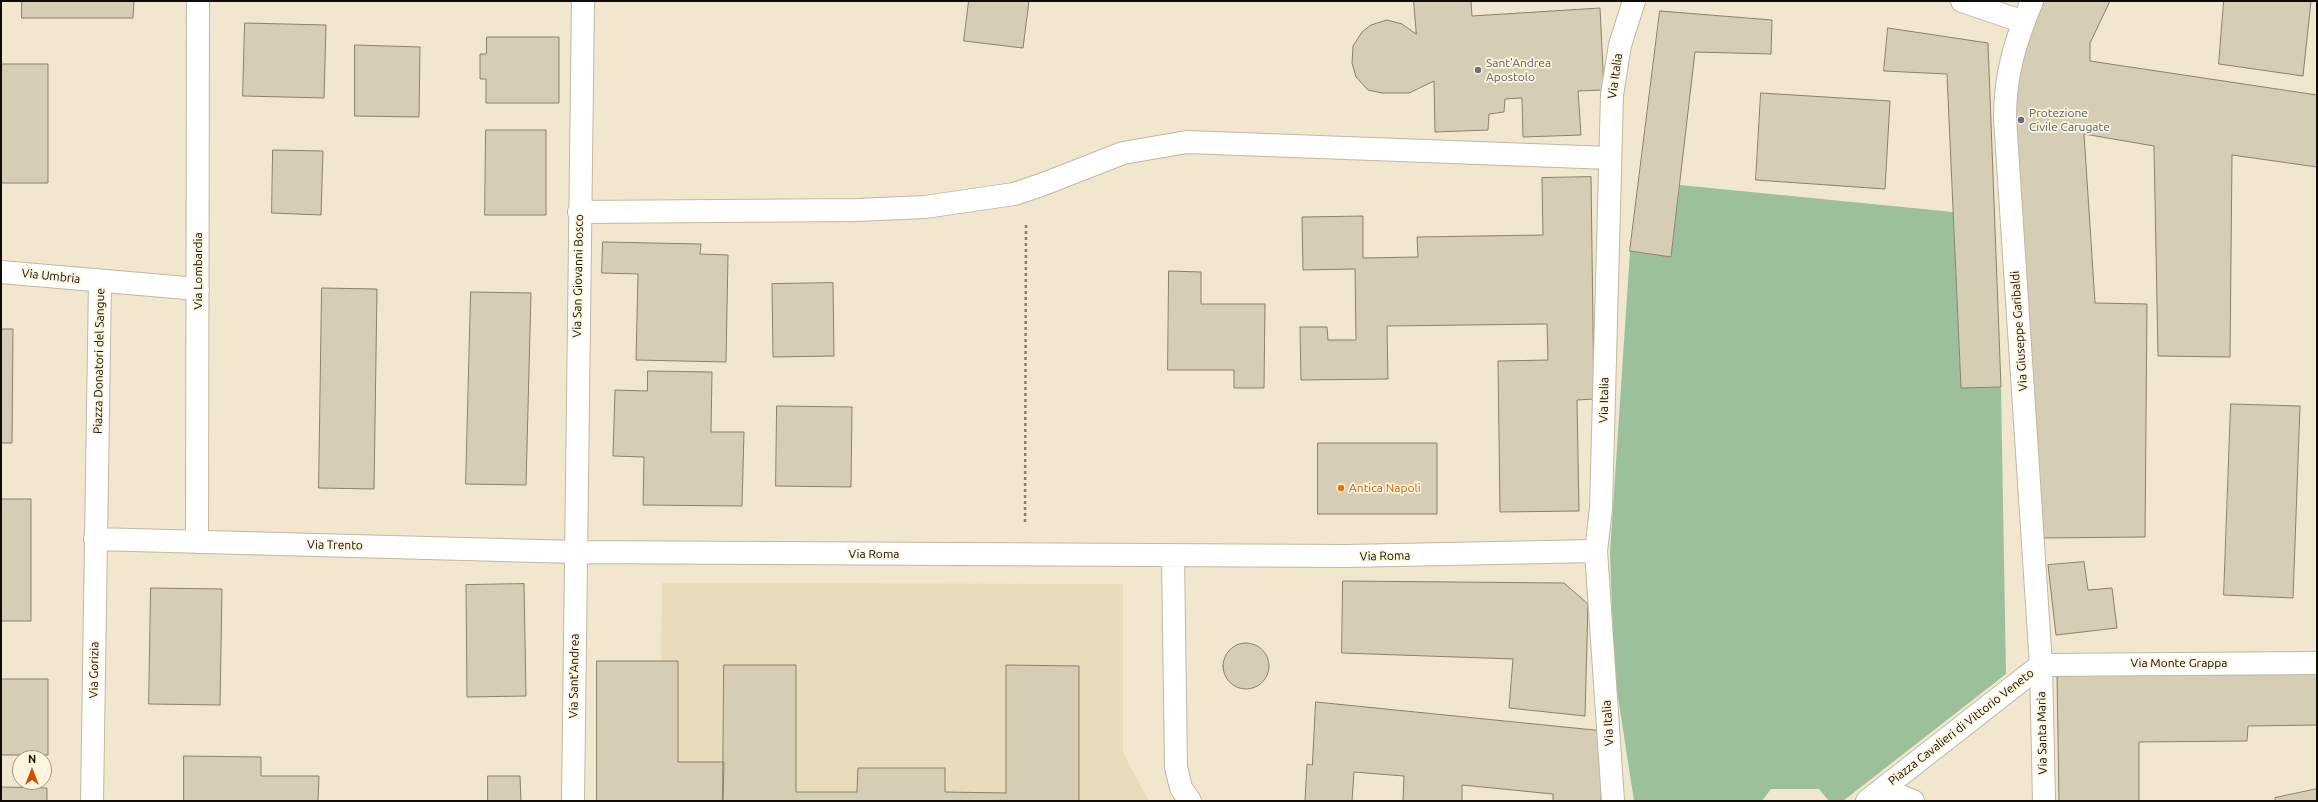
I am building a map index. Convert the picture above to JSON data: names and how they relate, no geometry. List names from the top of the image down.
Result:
{
  "streets": {
    "street": [
      "Via Italia",
      "Via Lombardia",
      "Via Umbria",
      "Via San Giovanni Bosco",
      "Via Giuseppe Garibaldi",
      "Piazza Donatori del Sangue",
      "Via Trento",
      "Via Roma",
      "Via Monte Grappa",
      "Via Gorizia",
      "Via Sant'Andrea",
      "Piazza Cavalieri di Vittorio Veneto",
      "Via Santa Maria"
    ]
  },
  "crossings": [
    ["Via Italia", "Via Roma"],
    ["Via Lombardia", "Piazza Donatori del Sangue"],
    ["Via Lombardia", "Via Trento"],
    ["Via Umbria", "Piazza Donatori del Sangue"],
    ["Via San Giovanni Bosco", "Via Trento"],
    ["Via San Giovanni Bosco", "Via Roma"],
    ["Via San Giovanni Bosco", "Via Sant'Andrea"],
    ["Via Giuseppe Garibaldi", "Via Monte Grappa"],
    ["Via Giuseppe Garibaldi", "Piazza Cavalieri di Vittorio Veneto"],
    ["Via Giuseppe Garibaldi", "Via Santa Maria"],
    ["Piazza Donatori del Sangue", "Via Trento"],
    ["Piazza Donatori del Sangue", "Via Gorizia"],
    ["Via Trento", "Via Roma"],
    ["Via Trento", "Via Gorizia"],
    ["Via Trento", "Via Sant'Andrea"],
    ["Via Roma", "Via Sant'Andrea"],
    ["Via Monte Grappa", "Piazza Cavalieri di Vittorio Veneto"],
    ["Via Monte Grappa", "Via Santa Maria"],
    ["Piazza Cavalieri di Vittorio Veneto", "Via Santa Maria"]
  ],
  "places": ["Sant'Andrea Apostolo", "Protezione Civile Carugate", "Antica Napoli"],
  "north": "top"
}
